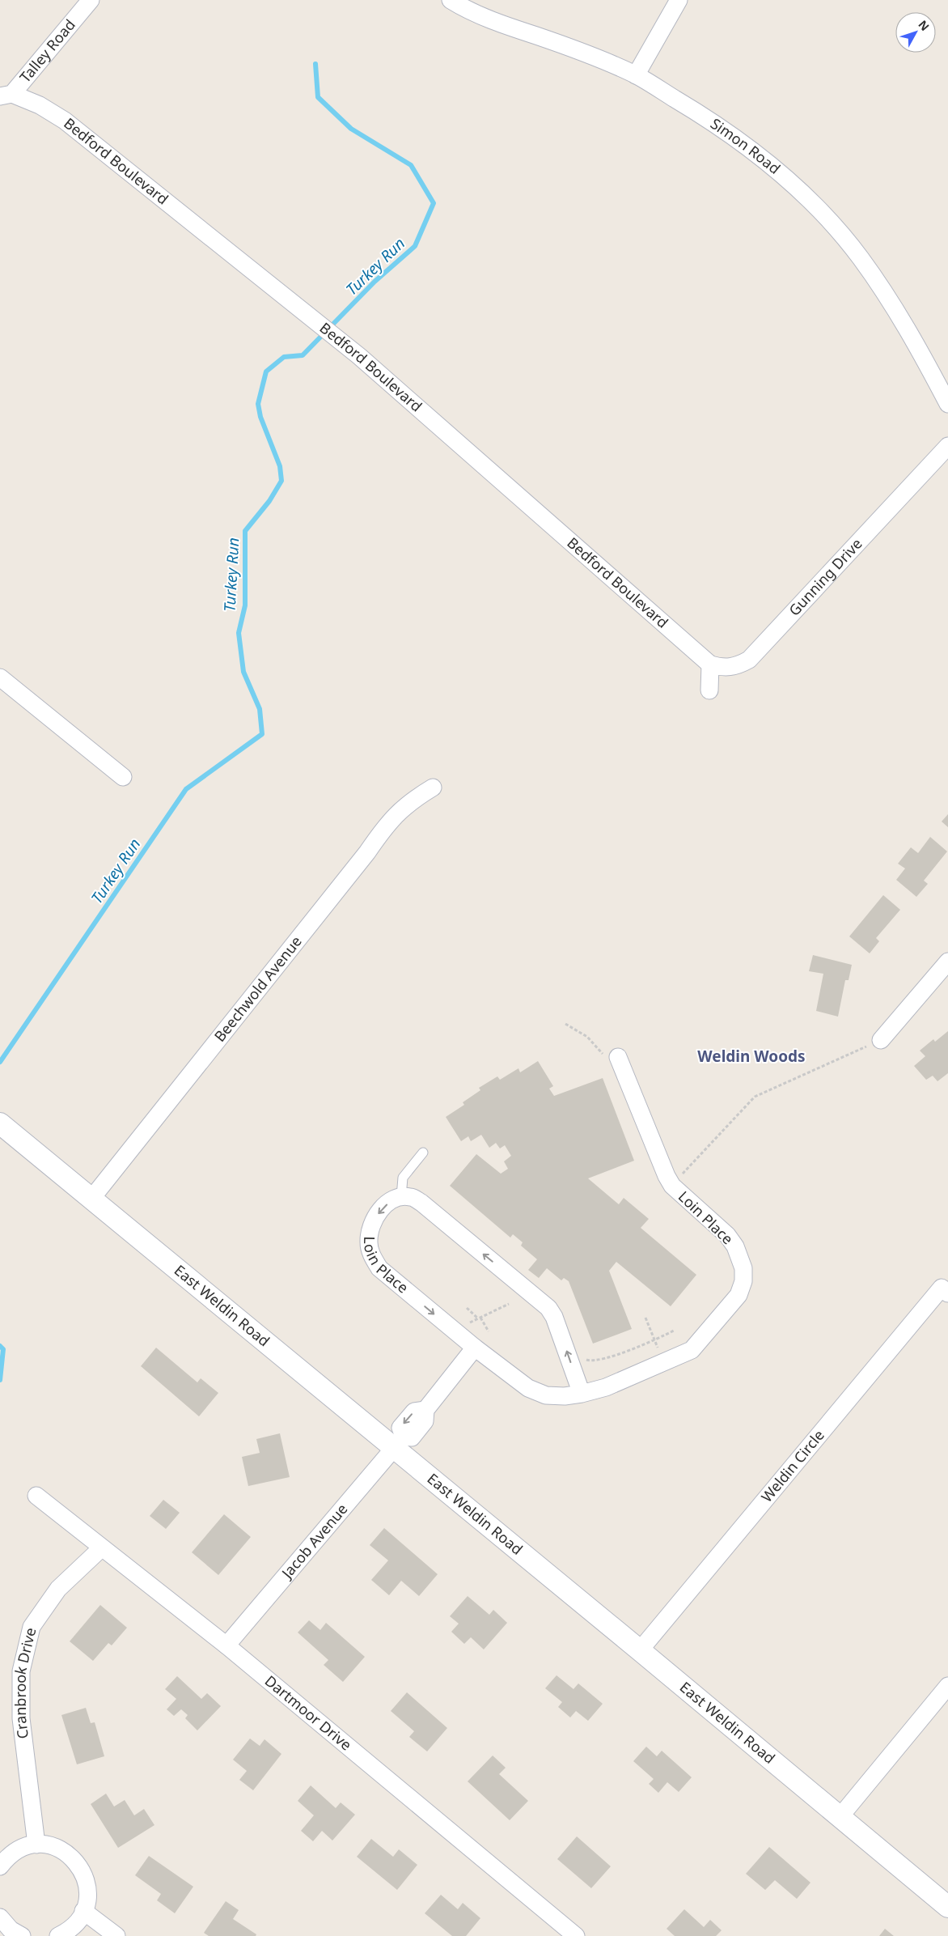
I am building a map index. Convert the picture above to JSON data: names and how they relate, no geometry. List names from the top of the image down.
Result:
{
  "streets": {
    "street": [
      "Talley Road",
      "Simon Road",
      "Bedford Boulevard",
      "Gunning Drive",
      "Beechwold Avenue",
      "Loin Place",
      "East Weldin Road",
      "Weldin Circle",
      "Jacob Avenue",
      "Cranbrook Drive",
      "Dartmoor Drive"
    ]
  },
  "crossings": [
    ["Talley Road", "Bedford Boulevard"],
    ["Bedford Boulevard", "Gunning Drive"],
    ["Beechwold Avenue", "East Weldin Road"],
    ["Loin Place", "Jacob Avenue"],
    ["East Weldin Road", "Weldin Circle"],
    ["East Weldin Road", "Jacob Avenue"],
    ["Jacob Avenue", "Dartmoor Drive"],
    ["Cranbrook Drive", "Dartmoor Drive"]
  ],
  "districts": ["Weldin Woods"],
  "water": ["Turkey Run"],
  "north": "top right"
}
